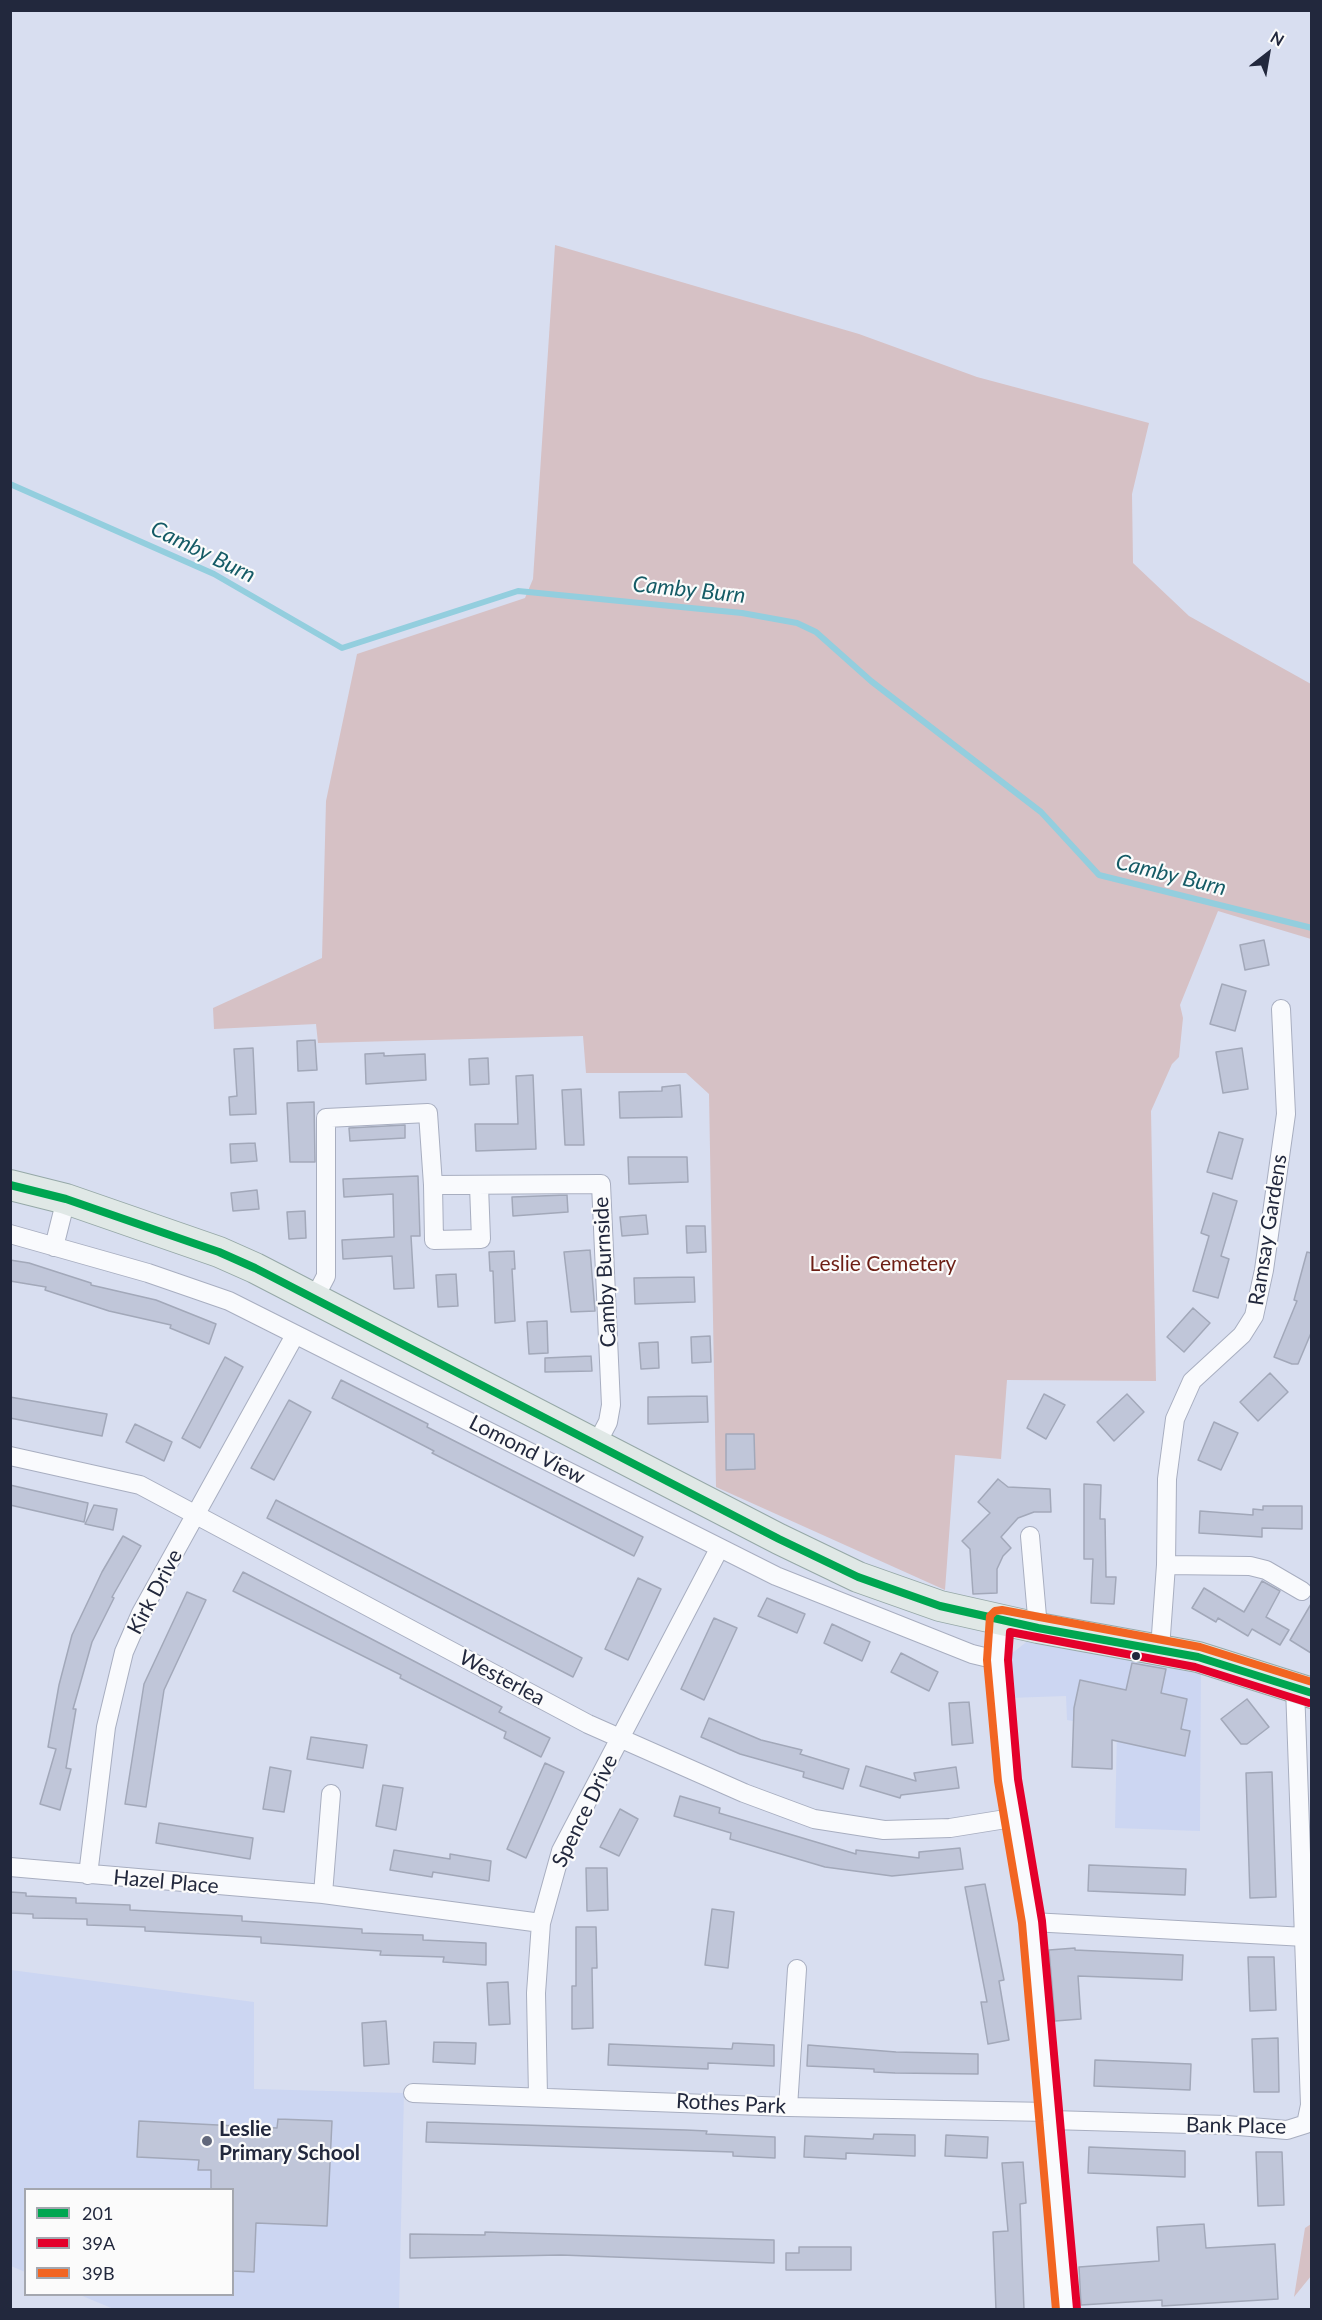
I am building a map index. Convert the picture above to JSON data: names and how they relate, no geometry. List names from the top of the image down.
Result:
{
  "streets": {
    "street": [
      "Ramsay Gardens",
      "Camby Burnside",
      "Lomond View",
      "Kirk Drive",
      "Westerlea",
      "Spence Drive",
      "Hazel Place",
      "Rothes Park",
      "Bank Place"
    ]
  },
  "crossings": [
    ["Lomond View", "Kirk Drive"],
    ["Lomond View", "Spence Drive"],
    ["Kirk Drive", "Westerlea"],
    ["Kirk Drive", "Hazel Place"],
    ["Westerlea", "Spence Drive"],
    ["Spence Drive", "Hazel Place"],
    ["Spence Drive", "Rothes Park"],
    ["Rothes Park", "Bank Place"]
  ],
  "water": ["Camby Burn"],
  "parks": ["Leslie Cemetery"],
  "places": ["Leslie Primary School"],
  "lines": ["transit line 201", "transit line 39B", "transit line 39A"],
  "legend": ["201", "39A", "39B"],
  "north": "top right"
}
